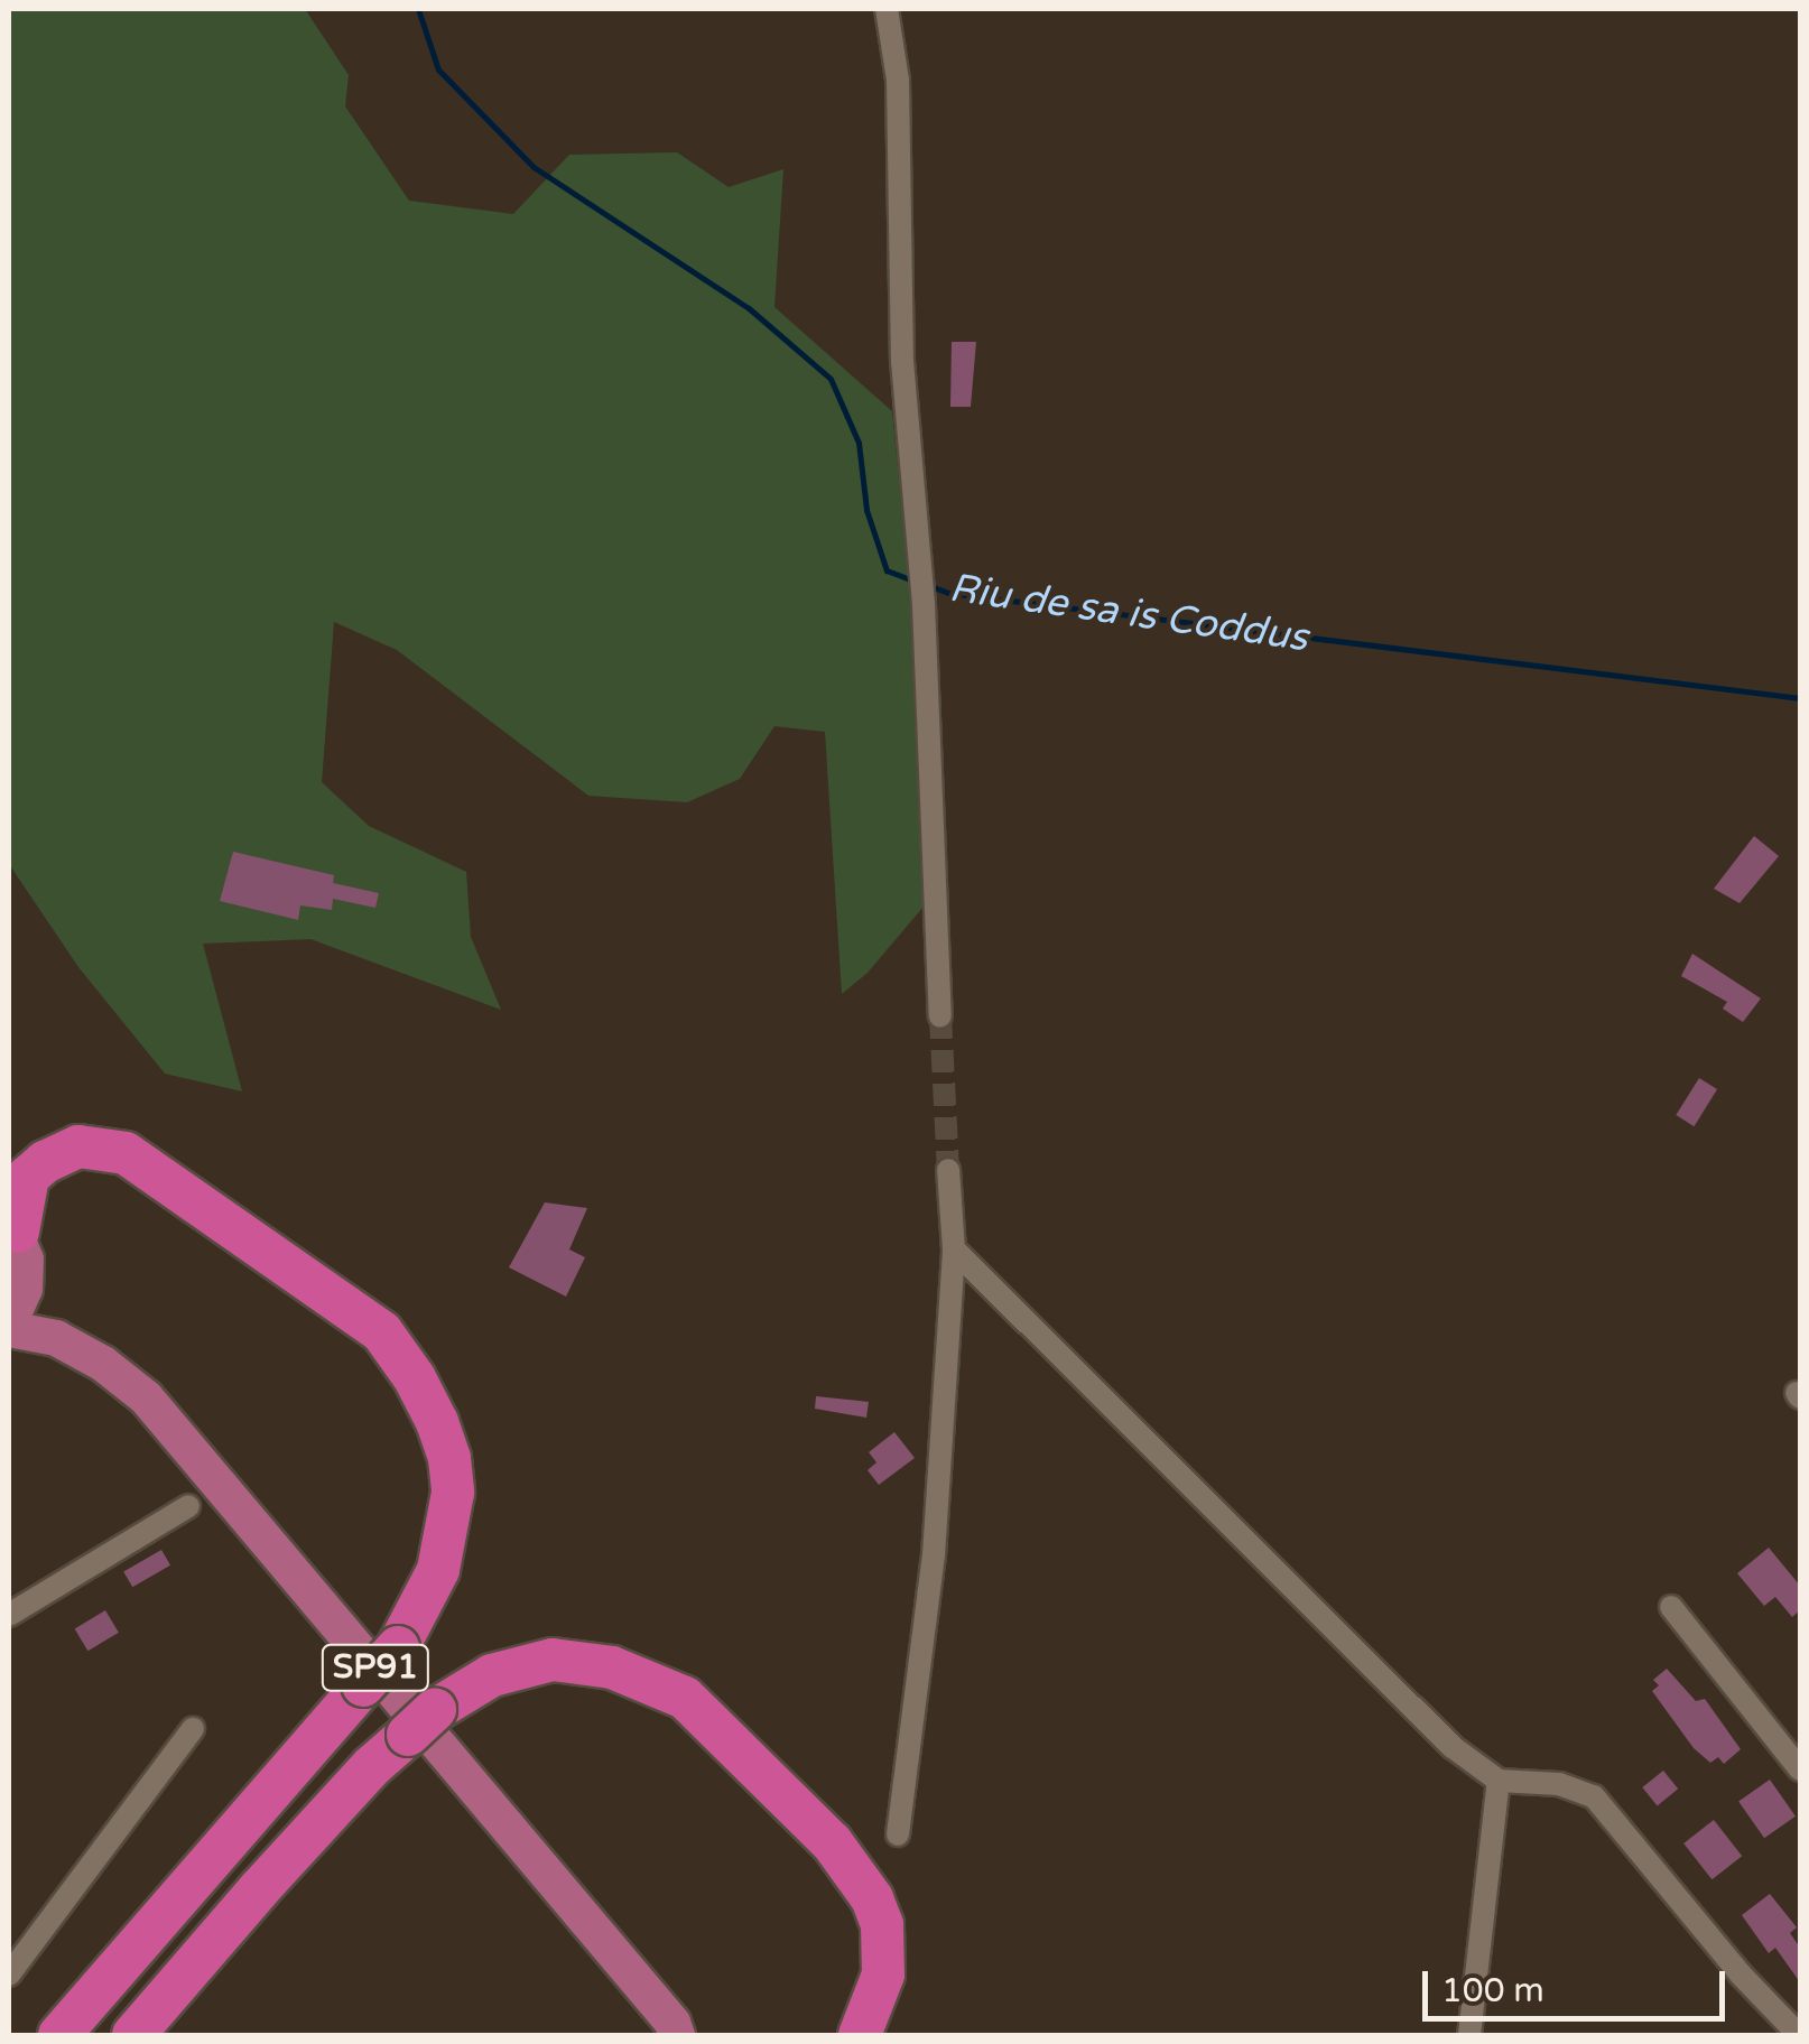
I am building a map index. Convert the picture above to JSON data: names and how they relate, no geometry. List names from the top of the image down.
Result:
{
  "streets": {
    "main road": ["SP91"]
  },
  "water": ["Riu de sa is Coddus"],
  "scale_bar": "100 m"
}
